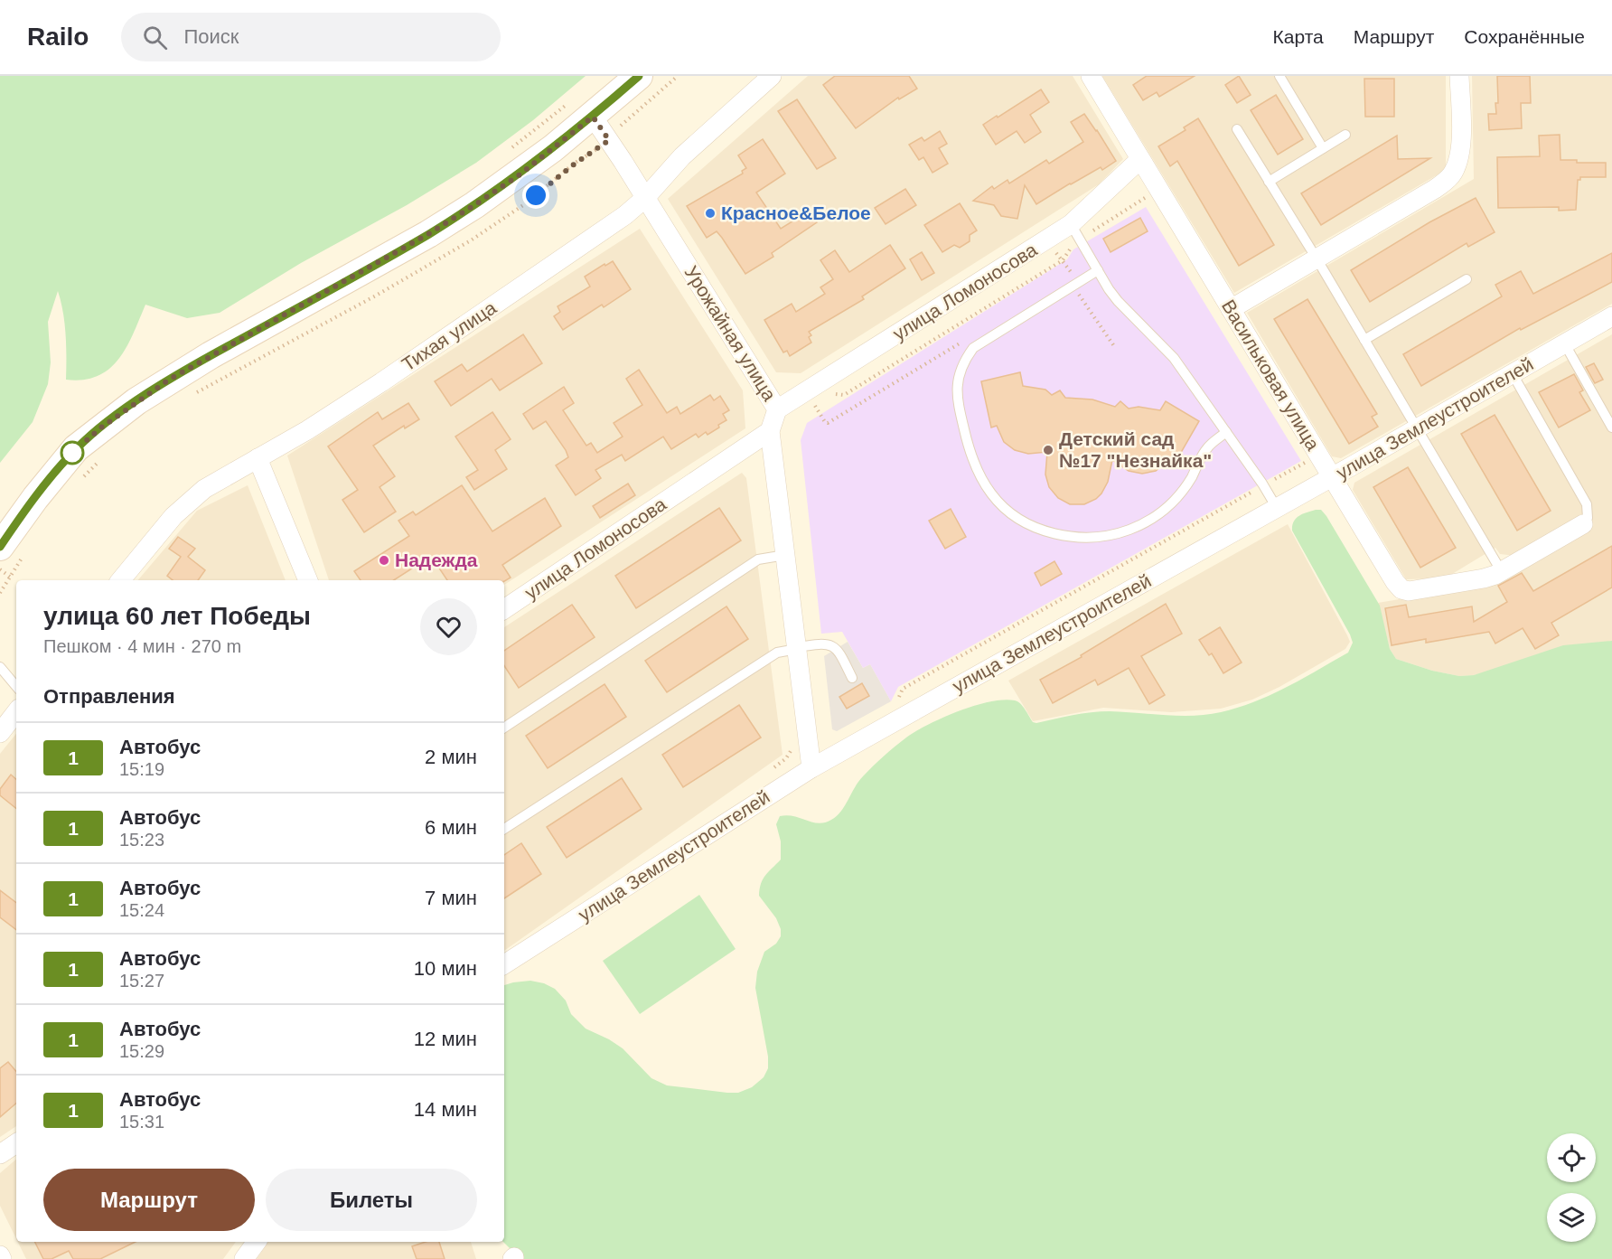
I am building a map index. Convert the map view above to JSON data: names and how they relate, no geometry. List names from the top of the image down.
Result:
{
  "streets": {
    "street": [
      "улица Ломоносова",
      "Урожайная улица",
      "Тихая улица",
      "Васильковая улица",
      "улица Землеустроителей"
    ]
  },
  "crossings": [
    ["улица Ломоносова", "Урожайная улица"],
    ["улица Ломоносова", "Васильковая улица"],
    ["Урожайная улица", "Тихая улица"],
    ["Урожайная улица", "улица Землеустроителей"],
    ["Васильковая улица", "улица Землеустроителей"]
  ],
  "places": ["Красное&Белое", "Детский сад №17 \"Незнайка\"", "Надежда"],
  "lines": ["bus line 1"],
  "page": {
    "header": "Railo",
    "search": "Поиск",
    "nav": ["Карта", "Маршрут", "Сохранённые"],
    "heading": [
      ["улица 60 лет Победы", "Пешком · 4 мин · 270 m"],
      "Отправления"
    ],
    "list": [
      {
        "mark": "1",
        "name": "Автобус",
        "note": "15:19",
        "value": "2 мин"
      },
      {
        "mark": "1",
        "name": "Автобус",
        "note": "15:23",
        "value": "6 мин"
      },
      {
        "mark": "1",
        "name": "Автобус",
        "note": "15:24",
        "value": "7 мин"
      },
      {
        "mark": "1",
        "name": "Автобус",
        "note": "15:27",
        "value": "10 мин"
      },
      {
        "mark": "1",
        "name": "Автобус",
        "note": "15:29",
        "value": "12 мин"
      },
      {
        "mark": "1",
        "name": "Автобус",
        "note": "15:31",
        "value": "14 мин"
      }
    ],
    "buttons": ["Маршрут", "Билеты"]
  }
}
